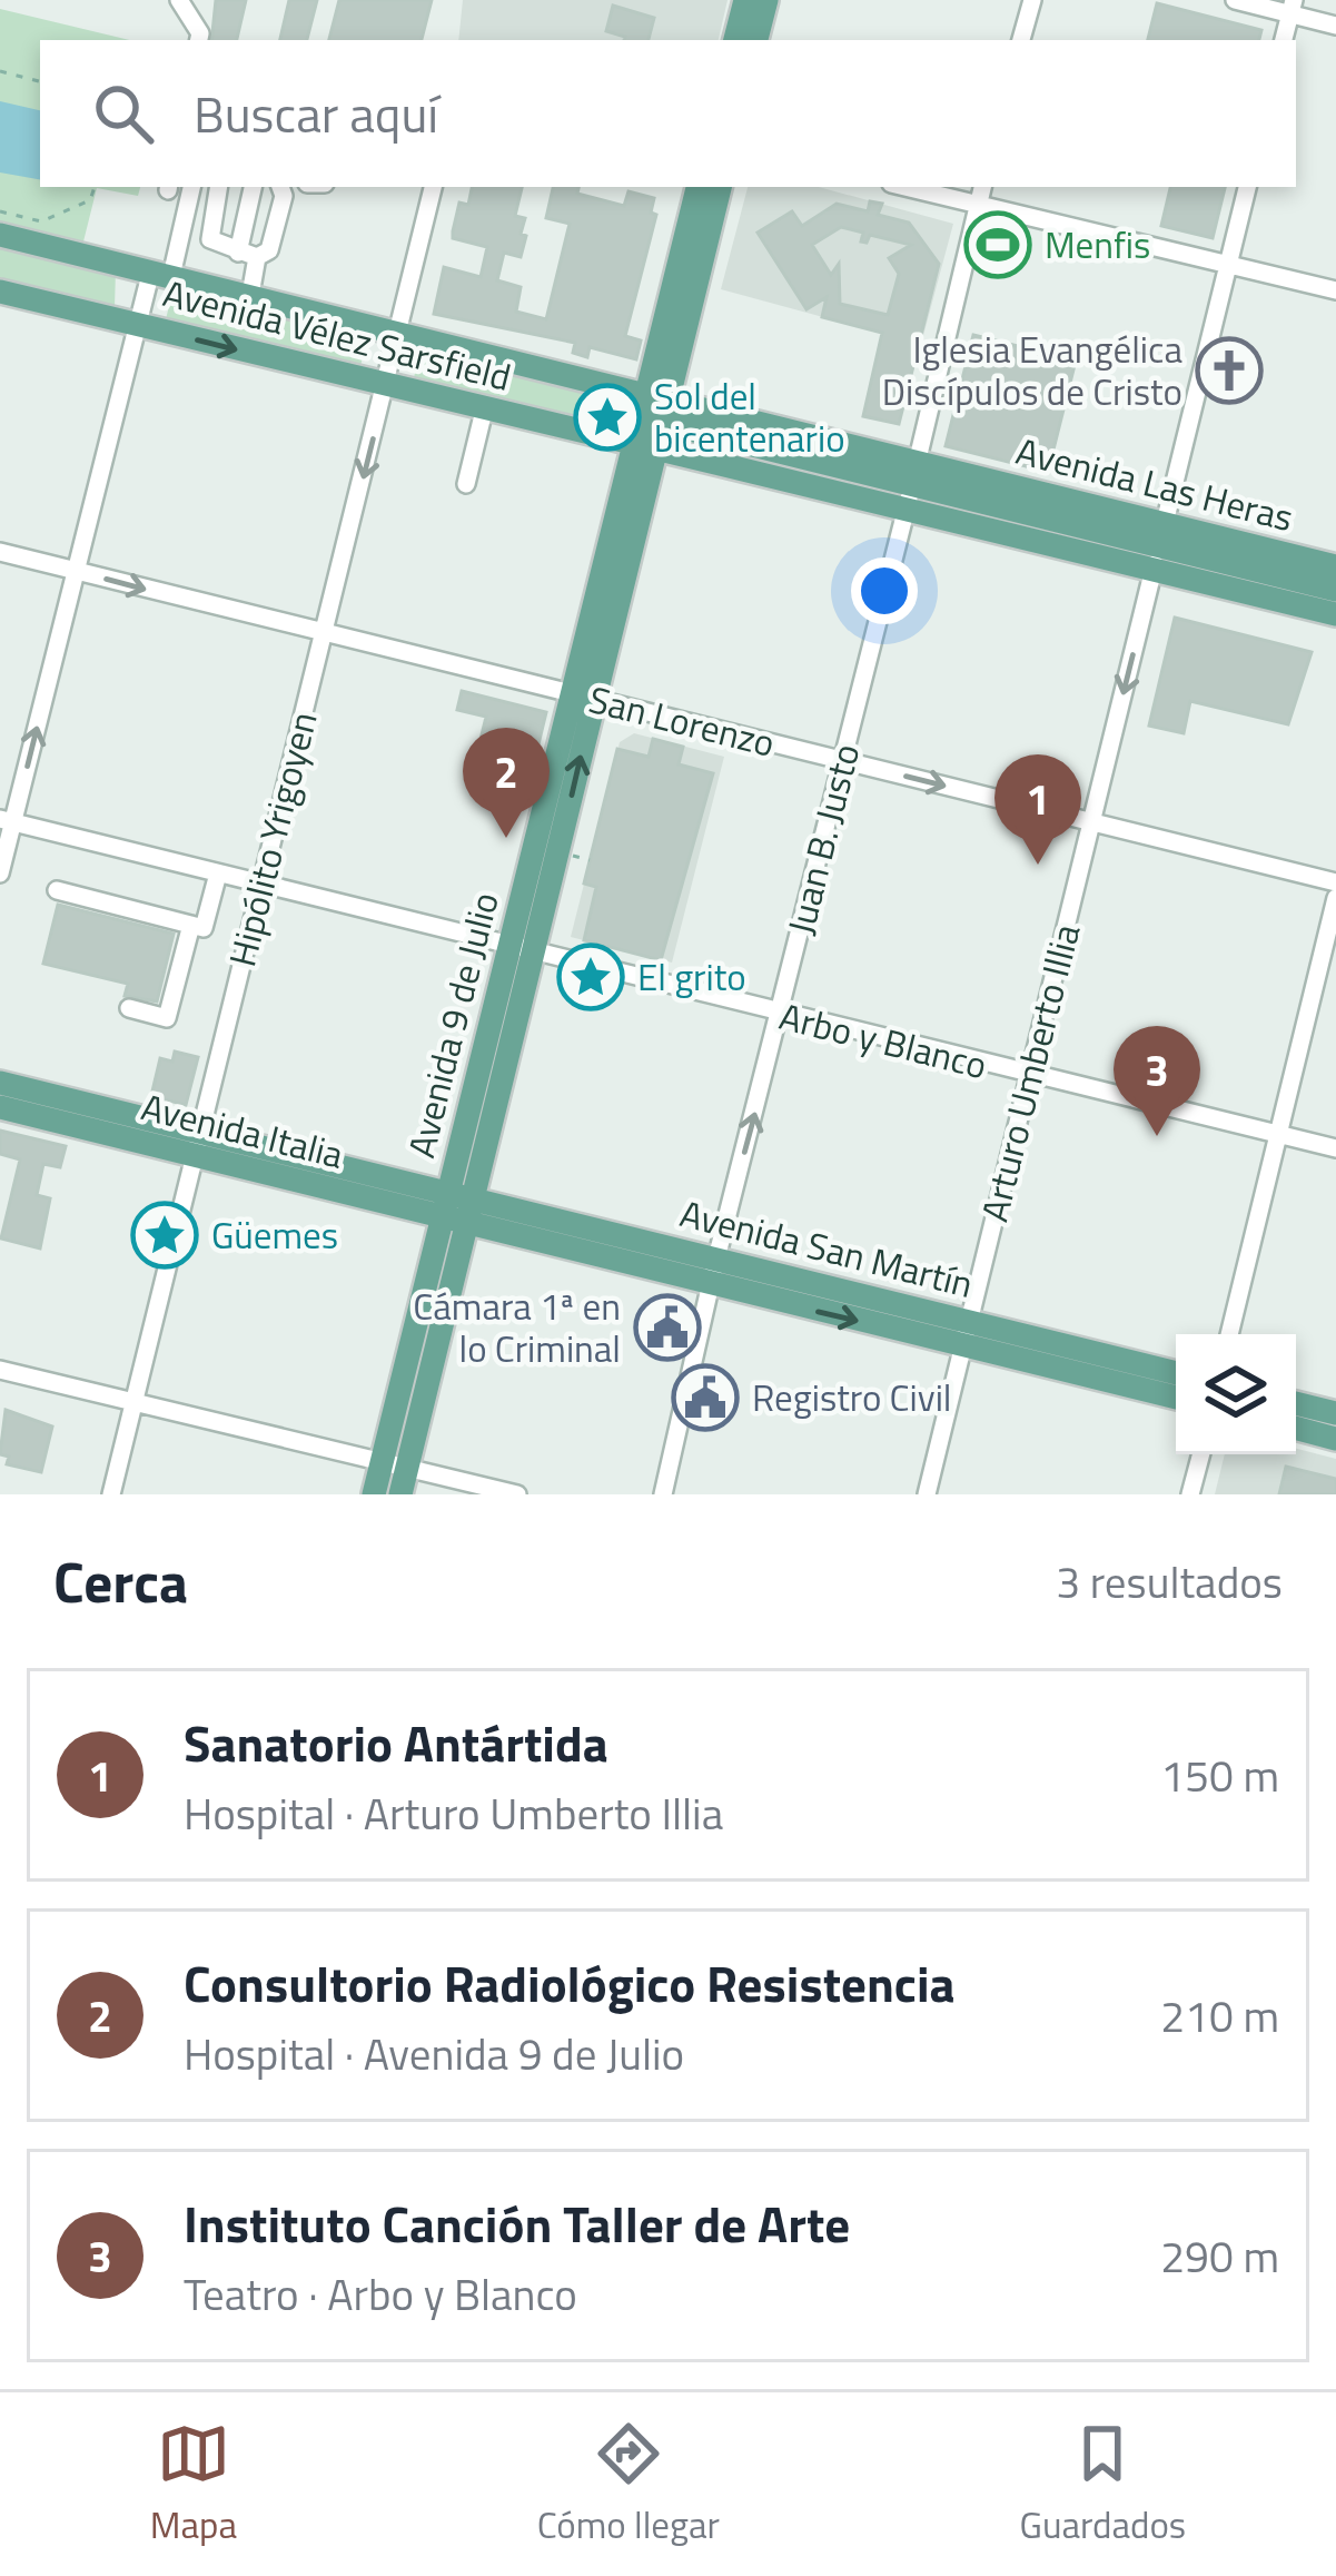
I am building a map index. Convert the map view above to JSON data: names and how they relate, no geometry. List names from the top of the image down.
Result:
{
  "streets": {
    "main road": [
      "Avenida Vélez Sarsfield",
      "Avenida Las Heras",
      "Avenida 9 de Julio",
      "Avenida Italia",
      "Avenida San Martín"
    ],
    "street": [
      "San Lorenzo",
      "Hipólito Yrigoyen",
      "Juan B. Justo",
      "Arbo y Blanco",
      "Arturo Umberto Illia"
    ]
  },
  "crossings": [
    ["Avenida Vélez Sarsfield", "Avenida Las Heras"],
    ["Avenida Vélez Sarsfield", "Hipólito Yrigoyen"],
    ["Avenida Vélez Sarsfield", "Avenida 9 de Julio"],
    ["Avenida Las Heras", "Juan B. Justo"],
    ["Avenida Las Heras", "Avenida 9 de Julio"],
    ["Avenida Las Heras", "Arturo Umberto Illia"],
    ["San Lorenzo", "Hipólito Yrigoyen"],
    ["San Lorenzo", "Juan B. Justo"],
    ["San Lorenzo", "Avenida 9 de Julio"],
    ["San Lorenzo", "Arturo Umberto Illia"],
    ["Hipólito Yrigoyen", "Arbo y Blanco"],
    ["Hipólito Yrigoyen", "Avenida Italia"],
    ["Juan B. Justo", "Arbo y Blanco"],
    ["Juan B. Justo", "Avenida San Martín"],
    ["Avenida 9 de Julio", "Arbo y Blanco"],
    ["Avenida 9 de Julio", "Avenida Italia"],
    ["Avenida 9 de Julio", "Avenida San Martín"],
    ["Arbo y Blanco", "Arturo Umberto Illia"],
    ["Arturo Umberto Illia", "Avenida San Martín"],
    ["Avenida Italia", "Avenida San Martín"]
  ],
  "one_way": ["San Lorenzo"],
  "places": {
    "sports": ["Menfis"],
    "church": ["Iglesia Evangélica Discípulos de Cristo"],
    "place": ["Sol del bicentenario", "El grito", "Güemes"],
    "public building": ["Cámara 1ª en lo Criminal", "Registro Civil"]
  },
  "page": {
    "search": "Buscar aquí",
    "pins": ["2", "1", "3"],
    "heading": ["Cerca", "3 resultados"],
    "list": [
      {
        "mark": "1",
        "name": "Sanatorio Antártida",
        "note": "Hospital · Arturo Umberto Illia",
        "value": "150 m"
      },
      {
        "mark": "2",
        "name": "Consultorio Radiológico Resistencia",
        "note": "Hospital · Avenida 9 de Julio",
        "value": "210 m"
      },
      {
        "mark": "3",
        "name": "Instituto Canción Taller de Arte",
        "note": "Teatro · Arbo y Blanco",
        "value": "290 m"
      }
    ],
    "nav": ["Mapa", "Cómo llegar", "Guardados"]
  }
}
